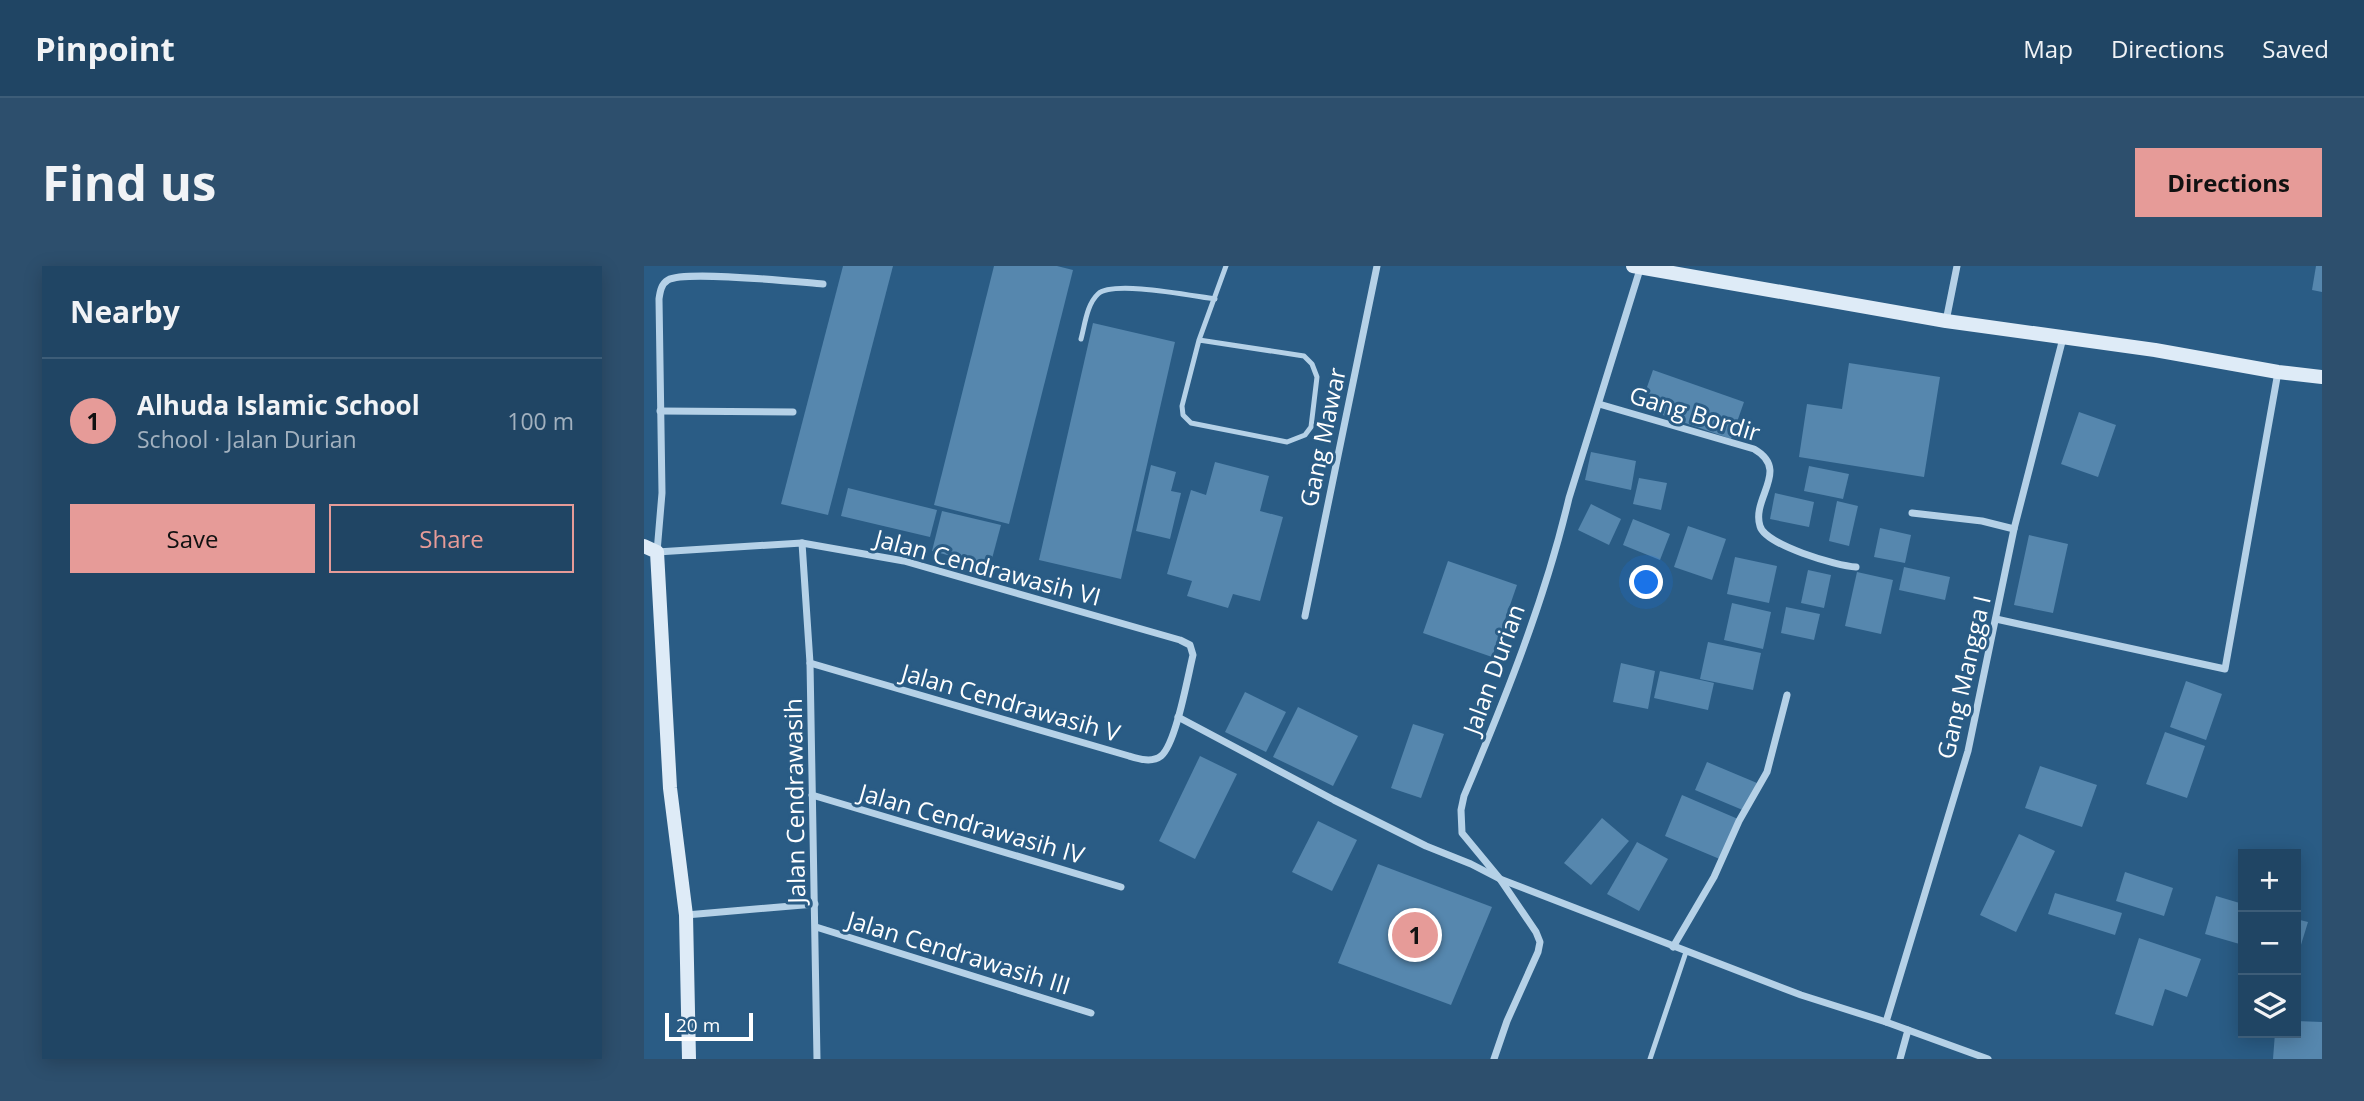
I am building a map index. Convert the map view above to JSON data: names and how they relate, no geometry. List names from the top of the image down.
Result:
{
  "streets": {
    "street": [
      "Gang Bordir",
      "Gang Mawar",
      "Jalan Cendrawasih VI",
      "Jalan Durian",
      "Gang Mangga I",
      "Jalan Cendrawasih V",
      "Jalan Cendrawasih",
      "Jalan Cendrawasih IV",
      "Jalan Cendrawasih III"
    ]
  },
  "crossings": [
    ["Gang Bordir", "Jalan Durian"],
    ["Jalan Cendrawasih VI", "Jalan Cendrawasih V"],
    ["Jalan Cendrawasih VI", "Jalan Cendrawasih"],
    ["Jalan Cendrawasih V", "Jalan Cendrawasih"],
    ["Jalan Cendrawasih", "Jalan Cendrawasih IV"],
    ["Jalan Cendrawasih", "Jalan Cendrawasih III"]
  ],
  "scale_bar": "20 m",
  "page": {
    "header": "Pinpoint",
    "nav": ["Map", "Directions", "Saved"],
    "buttons": [
      "Directions",
      ["Save", "Share"]
    ],
    "title": "Find us",
    "heading": "Nearby",
    "list": [
      {
        "mark": "1",
        "name": "Alhuda Islamic School",
        "note": "School · Jalan Durian",
        "value": "100 m"
      }
    ],
    "map_buttons": ["+", "−"],
    "pins": "1",
    "scale": "20 m"
  }
}
